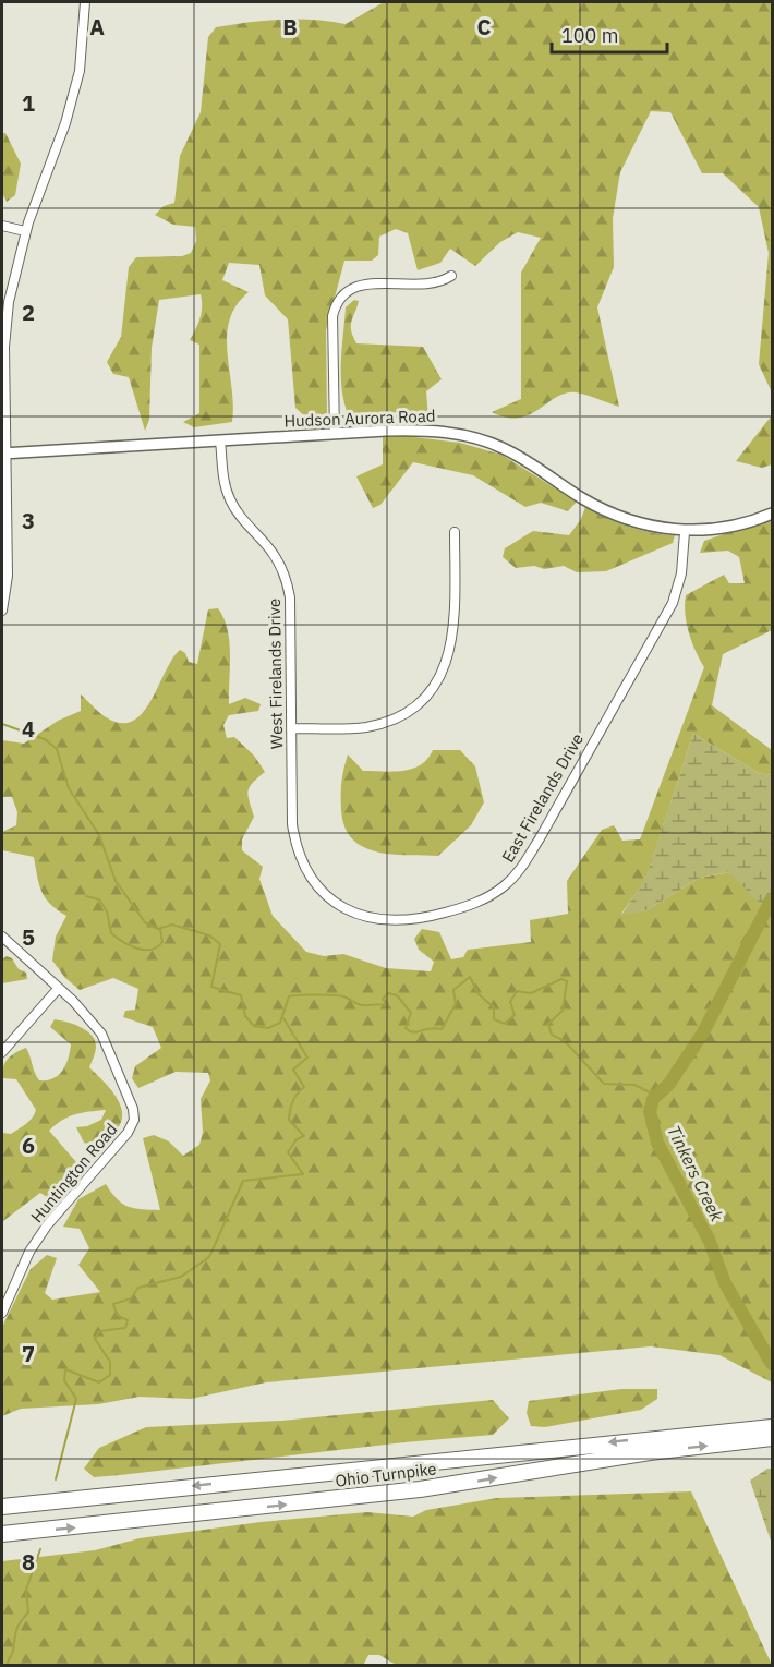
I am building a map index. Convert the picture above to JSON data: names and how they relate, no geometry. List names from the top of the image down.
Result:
{
  "streets": {
    "highway": ["Ohio Turnpike"],
    "street": [
      "Hudson Aurora Road",
      "West Firelands Drive",
      "East Firelands Drive",
      "Huntington Road"
    ]
  },
  "crossings": [
    ["Hudson Aurora Road", "West Firelands Drive"],
    ["Hudson Aurora Road", "East Firelands Drive"],
    ["West Firelands Drive", "East Firelands Drive"]
  ],
  "water": ["Tinkers Creek"],
  "scale_bar": "100 m",
  "grid": {
    "columns": ["A", "B", "C"],
    "rows": [
      "1",
      "2",
      "3",
      "4",
      "5",
      "6",
      "7",
      "8"
    ]
  }
}
